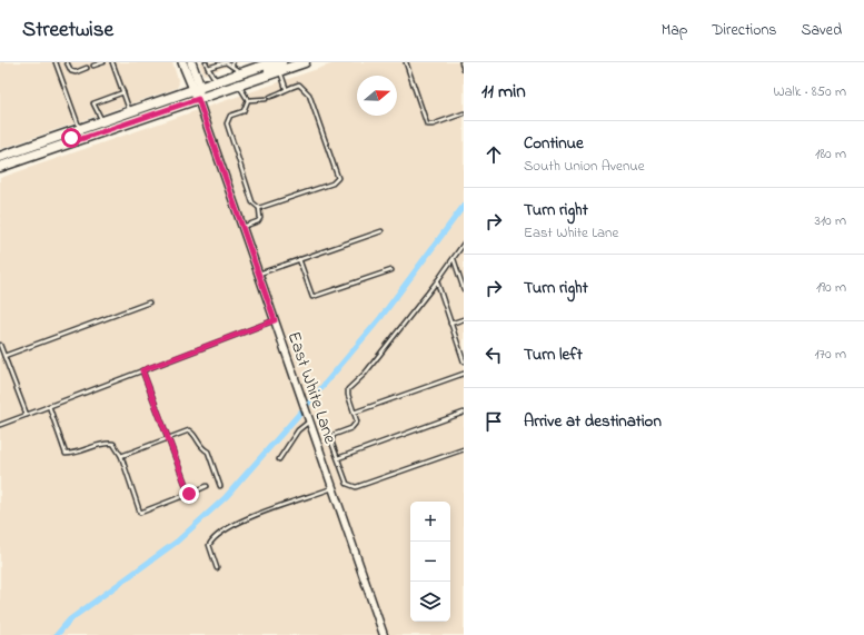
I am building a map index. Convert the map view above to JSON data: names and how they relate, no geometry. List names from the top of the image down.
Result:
{
  "streets": {
    "street": ["East White Lane"]
  },
  "north": "right",
  "page": {
    "header": "Streetwise",
    "nav": ["Map", "Directions", "Saved"],
    "heading": ["11 min", "Walk · 850 m"],
    "list": [
      ["Continue", "South Union Avenue", "180 m"],
      ["Turn right", "East White Lane", "310 m"],
      ["Turn right", "190 m"],
      ["Turn left", "170 m"],
      "Arrive at destination"
    ],
    "map_buttons": ["+", "−"]
  }
}
